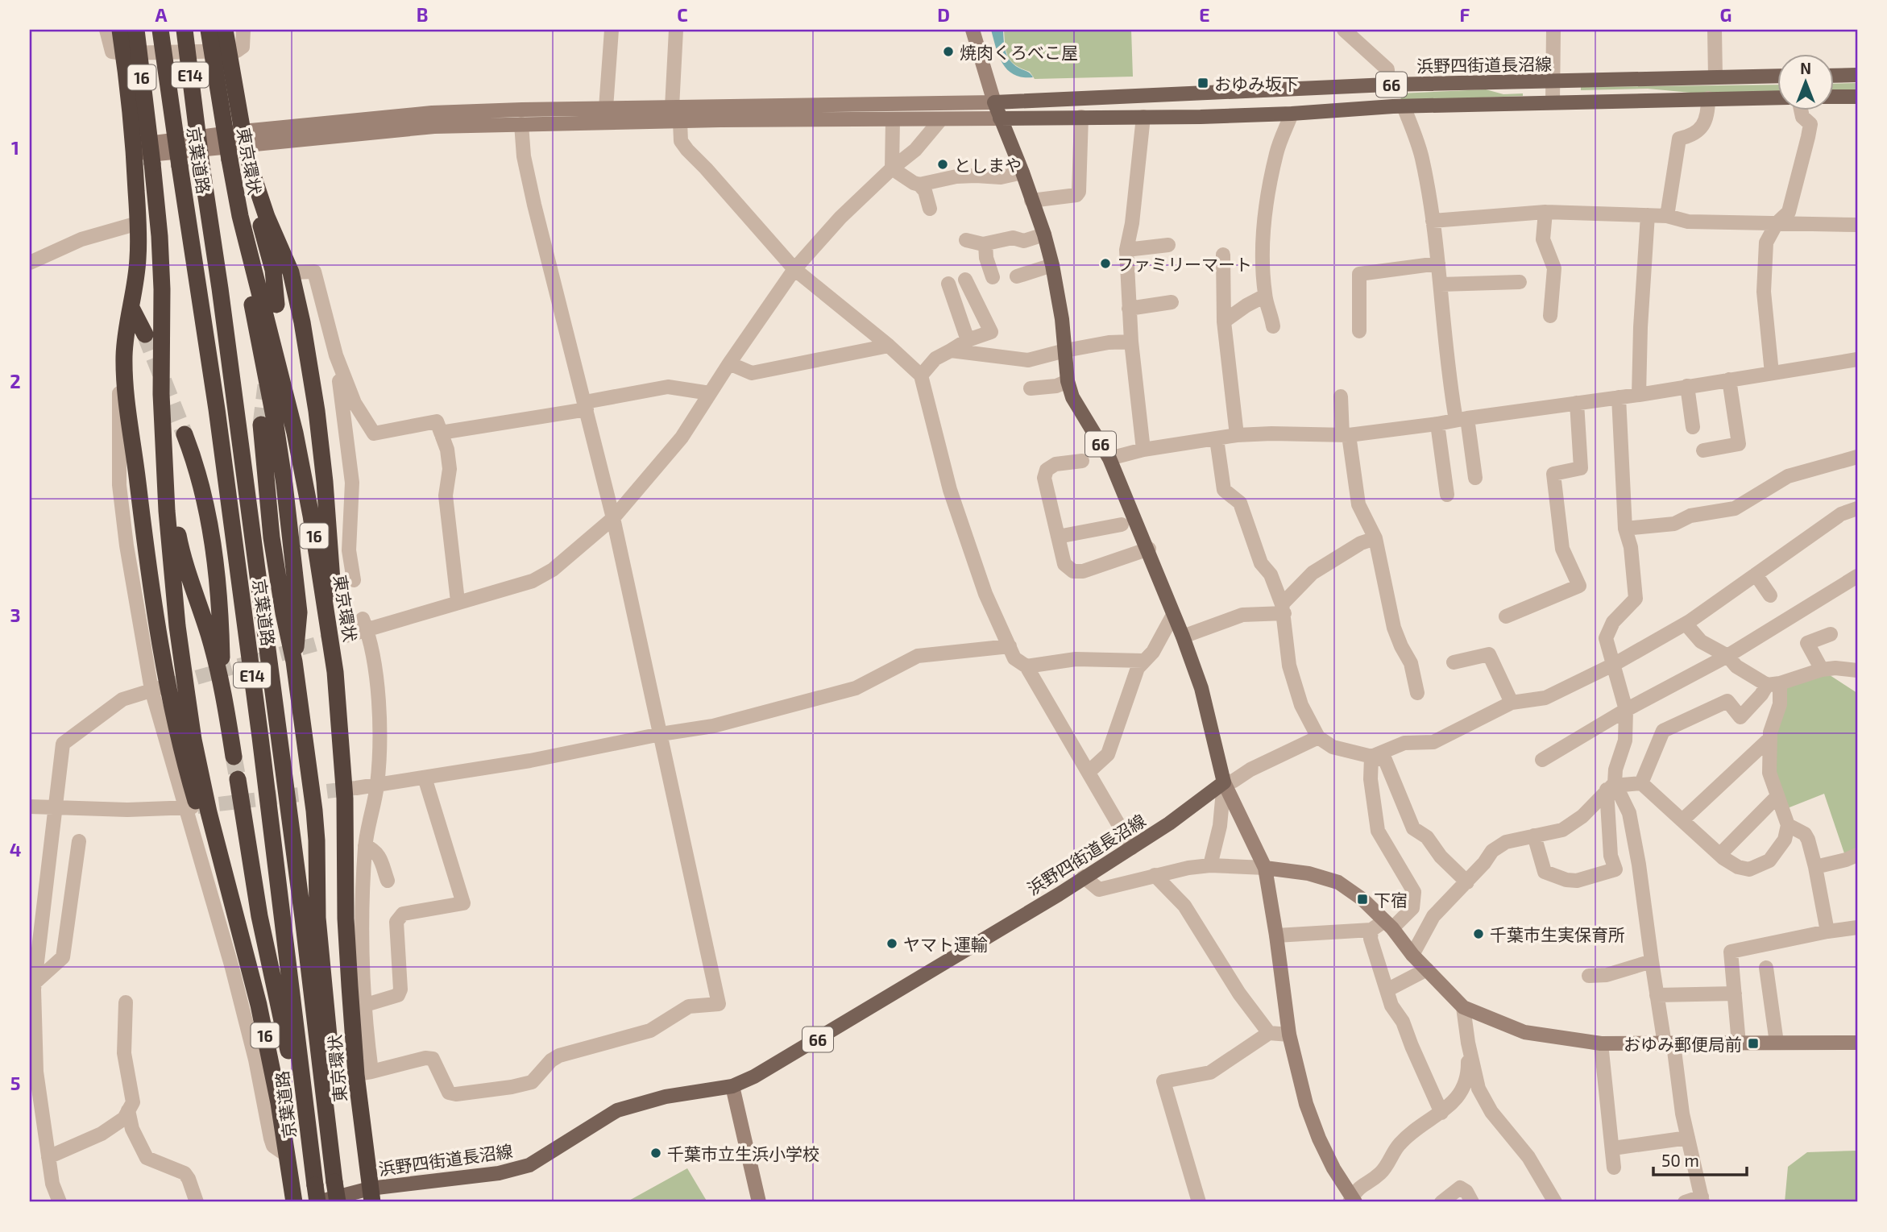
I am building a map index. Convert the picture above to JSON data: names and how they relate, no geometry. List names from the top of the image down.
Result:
{
  "streets": {
    "highway": [
      "E14",
      "16",
      "京葉道路",
      "東京環状"
    ],
    "main road": ["浜野四街道長沼線", "66"]
  },
  "crossings": [
    ["浜野四街道長沼線", "66"],
    ["浜野四街道長沼線", "京葉道路"],
    ["浜野四街道長沼線", "東京環状"]
  ],
  "places": {
    "other": [
      "焼肉くろべこ屋",
      "としまや",
      "ファミリーマート",
      "千葉市生実保育所",
      "ヤマト運輸",
      "千葉市立生浜小学校"
    ],
    "transit": ["おゆみ坂下", "下宿", "おゆみ郵便局前"]
  },
  "scale_bar": "50 m",
  "north": "top",
  "grid": {
    "columns": [
      "A",
      "B",
      "C",
      "D",
      "E",
      "F",
      "G"
    ],
    "rows": [
      "1",
      "2",
      "3",
      "4",
      "5"
    ]
  }
}
